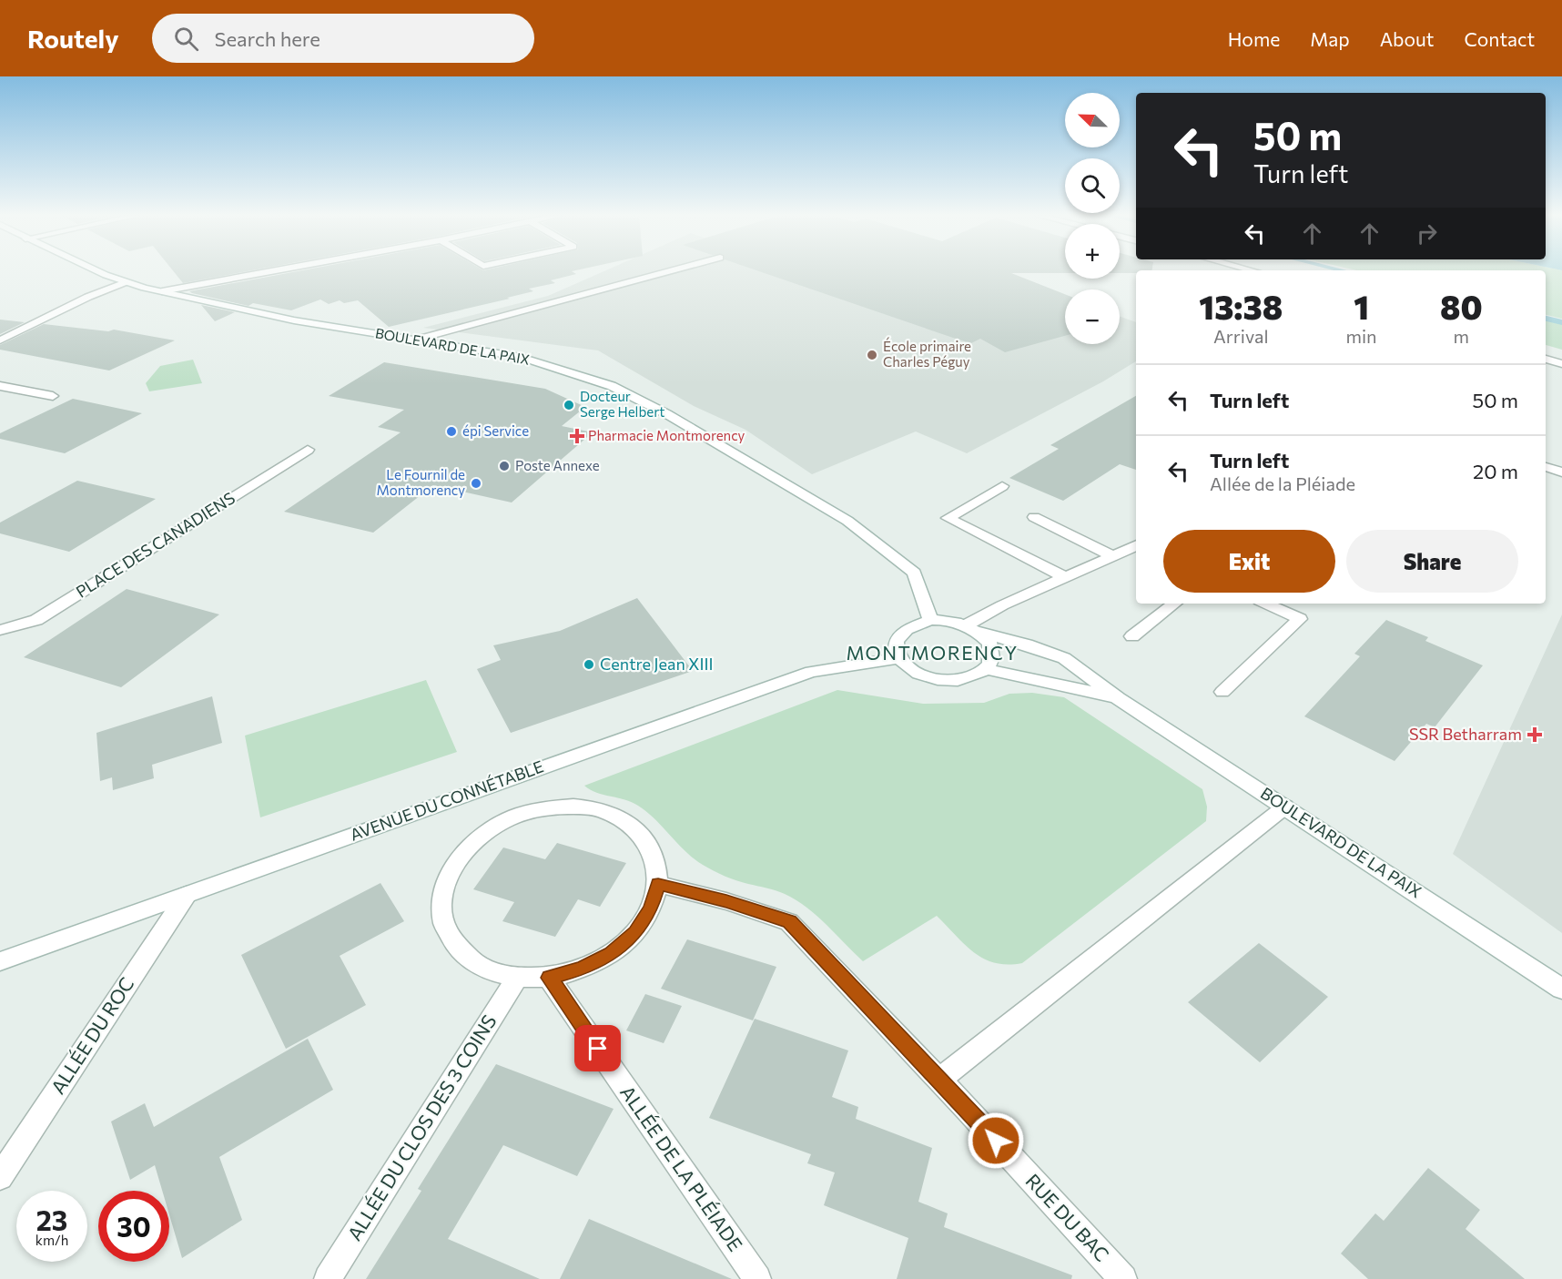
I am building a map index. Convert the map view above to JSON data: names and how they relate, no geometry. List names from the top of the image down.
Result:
{
  "streets": {
    "street": [
      "BOULEVARD DE LA PAIX",
      "PLACE DES CANADIENS",
      "AVENUE DU CONNÉTABLE",
      "ALLÉE DU ROC",
      "ALLÉE DU CLOS DES 3 COINS",
      "ALLÉE DE LA PLÉIADE",
      "RUE DU BAC"
    ]
  },
  "crossings": [
    ["BOULEVARD DE LA PAIX", "AVENUE DU CONNÉTABLE"],
    ["AVENUE DU CONNÉTABLE", "ALLÉE DU ROC"],
    ["ALLÉE DU CLOS DES 3 COINS", "ALLÉE DE LA PLÉIADE"],
    ["ALLÉE DU CLOS DES 3 COINS", "RUE DU BAC"],
    ["ALLÉE DE LA PLÉIADE", "RUE DU BAC"]
  ],
  "districts": ["MONTMORENCY"],
  "places": {
    "other": [
      "École primaire Charles Péguy",
      "Docteur Serge Helbert",
      "épi Service",
      "Poste Annexe",
      "Le Fournil de Montmorency",
      "Centre Jean XIII"
    ],
    "health": ["Pharmacie Montmorency", "SSR Betharram"]
  },
  "north": "top left",
  "page": {
    "header": "Routely",
    "search": "Search here",
    "nav": [
      "Home",
      "Map",
      "About",
      "Contact"
    ],
    "map_buttons": ["+", "−"],
    "turn": ["50 m", "Turn left"],
    "eta": [
      "13:38",
      "Arrival",
      "1",
      "min",
      "80",
      "m"
    ],
    "list": [
      {
        "name": "Turn left",
        "value": "50 m"
      },
      {
        "name": "Turn left",
        "note": "Allée de la Pléiade",
        "value": "20 m"
      }
    ],
    "buttons": ["Exit", "Share"],
    "speed": "23 km/h",
    "limit": "30"
  }
}
